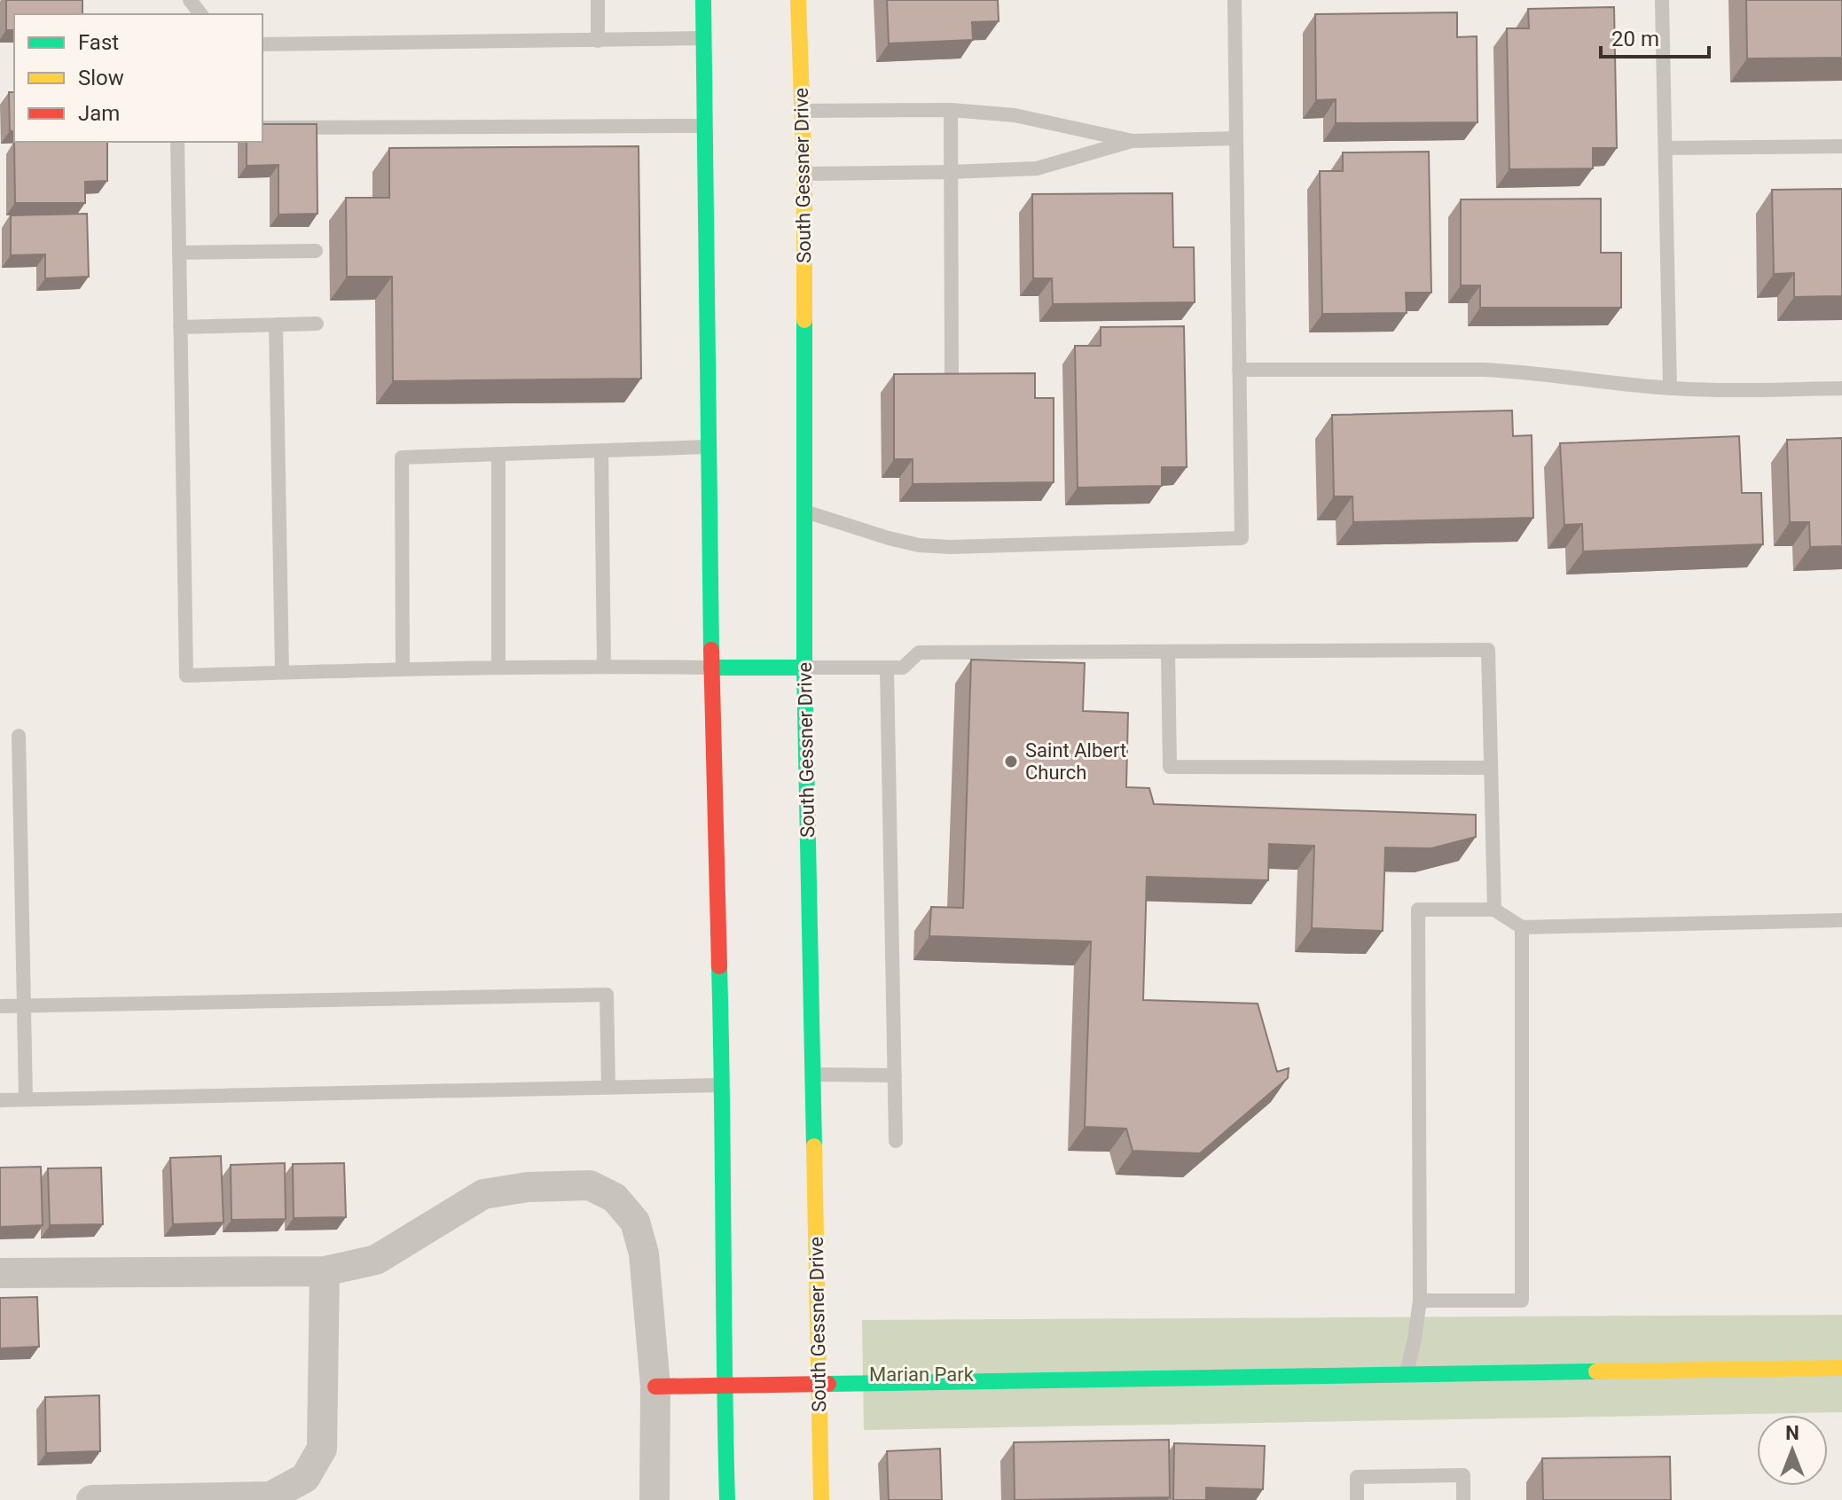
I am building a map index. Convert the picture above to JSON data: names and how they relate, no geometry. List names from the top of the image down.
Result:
{
  "streets": {
    "main road": ["South Gessner Drive"]
  },
  "parks": ["Marian Park"],
  "places": ["Saint Albert Church"],
  "legend": ["Fast", "Slow", "Jam"],
  "scale_bar": "20 m",
  "north": "top"
}
